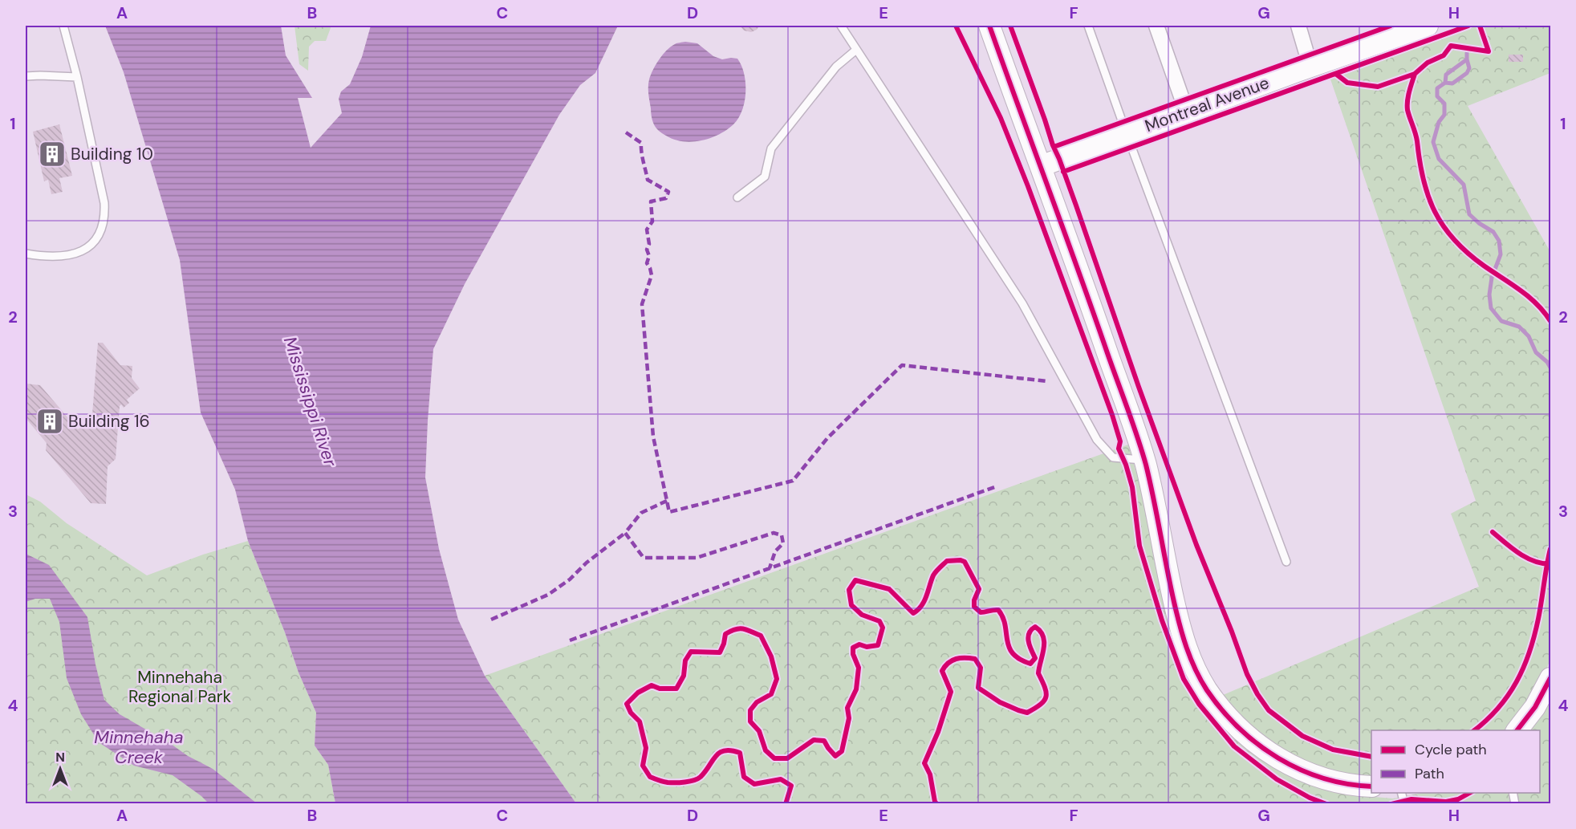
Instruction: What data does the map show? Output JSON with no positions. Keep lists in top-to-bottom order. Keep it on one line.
{"streets":{"street":["Montreal Avenue"]},"water":["Mississippi River","Minnehaha Creek"],"parks":["Minnehaha Regional Park"],"places":{"building":["Building 10","Building 16"]},"legend":["Cycle path","Path"],"north":"top","grid":{"columns":["A","B","C","D","E","F","G","H"],"rows":["1","2","3","4"]}}
